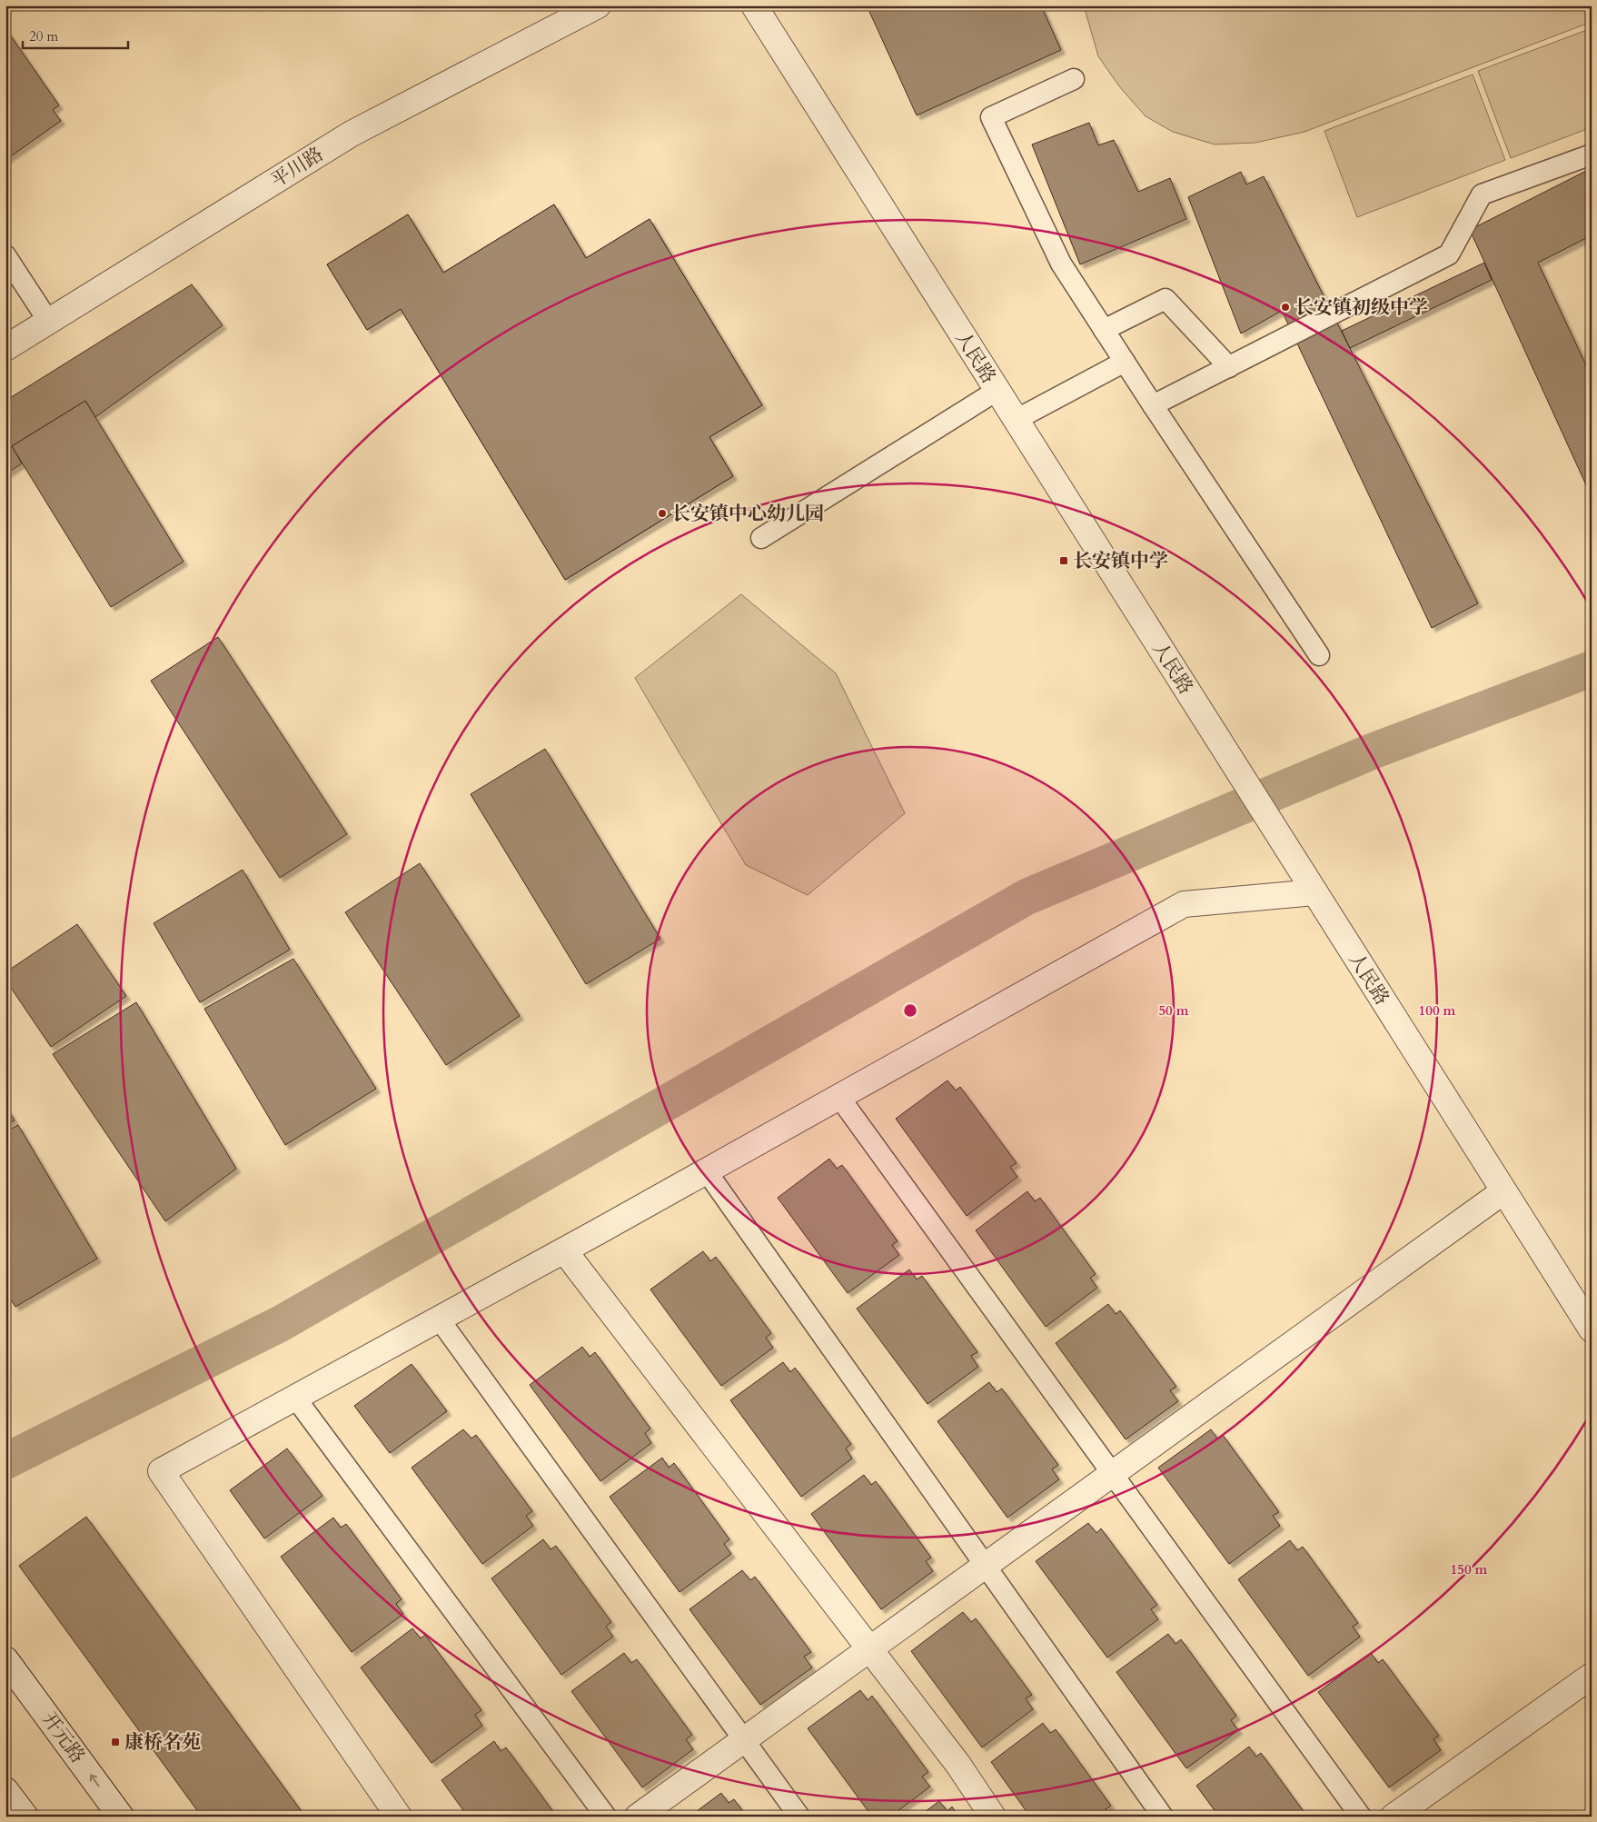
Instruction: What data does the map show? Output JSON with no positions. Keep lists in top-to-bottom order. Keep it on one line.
{"streets":{"street":["平川路","人民路","开元路"]},"one_way":["开元路"],"places":{"other":["长安镇初级中学","长安镇中心幼儿园"],"transit":["长安镇中学","康桥名苑"]},"scale_bar":"20 m","rings":["50 m","100 m","150 m"]}
